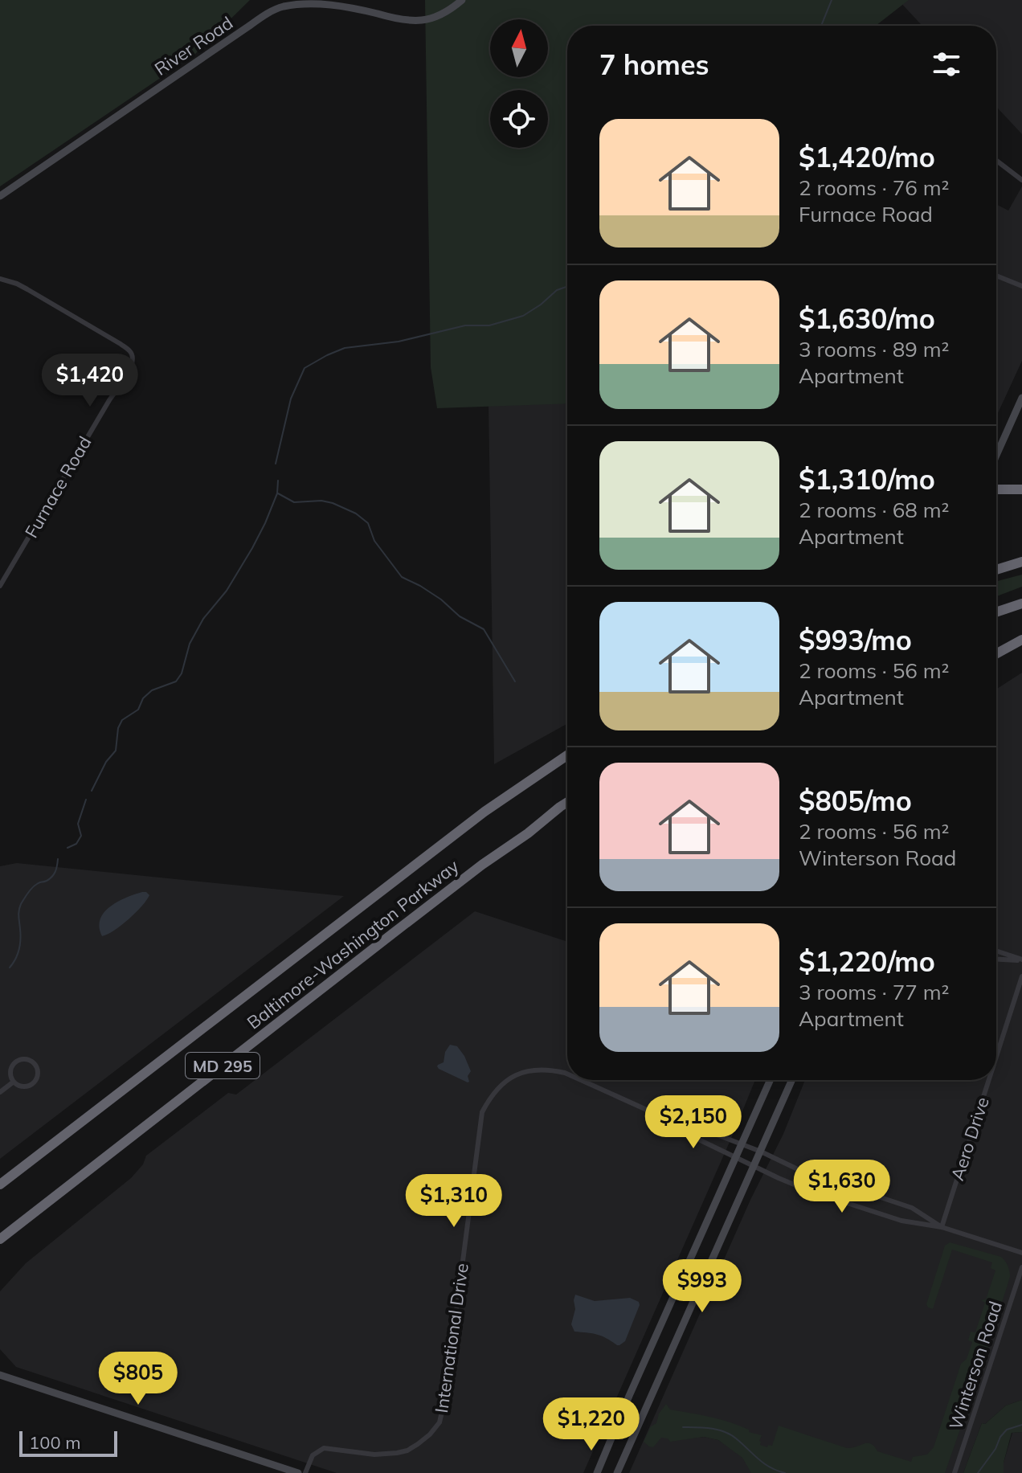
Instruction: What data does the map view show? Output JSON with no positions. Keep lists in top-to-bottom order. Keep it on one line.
{"streets":{"highway":["Baltimore-Washington Parkway","MD 295"],"main road":["River Road"],"street":["Furnace Road","Aero Drive","International Drive","Winterson Road"]},"crossings":[["Aero Drive","International Drive"]],"scale_bar":"100 m","north":"top","page":{"heading":"7 homes","list":[{"name":"$1,420/mo","note":"2 rooms · 76 m² · Furnace Road"},{"name":"$1,630/mo","note":"3 rooms · 89 m² · Apartment"},{"name":"$1,310/mo","note":"2 rooms · 68 m² · Apartment"},{"name":"$993/mo","note":"2 rooms · 56 m² · Apartment"},{"name":"$805/mo","note":"2 rooms · 56 m² · Winterson Road"},{"name":"$1,220/mo","note":"3 rooms · 77 m² · Apartment"}],"price":["$1,420","$2,150","$1,630","$1,310","$993","$805","$1,220"],"scale":"100 m"}}
